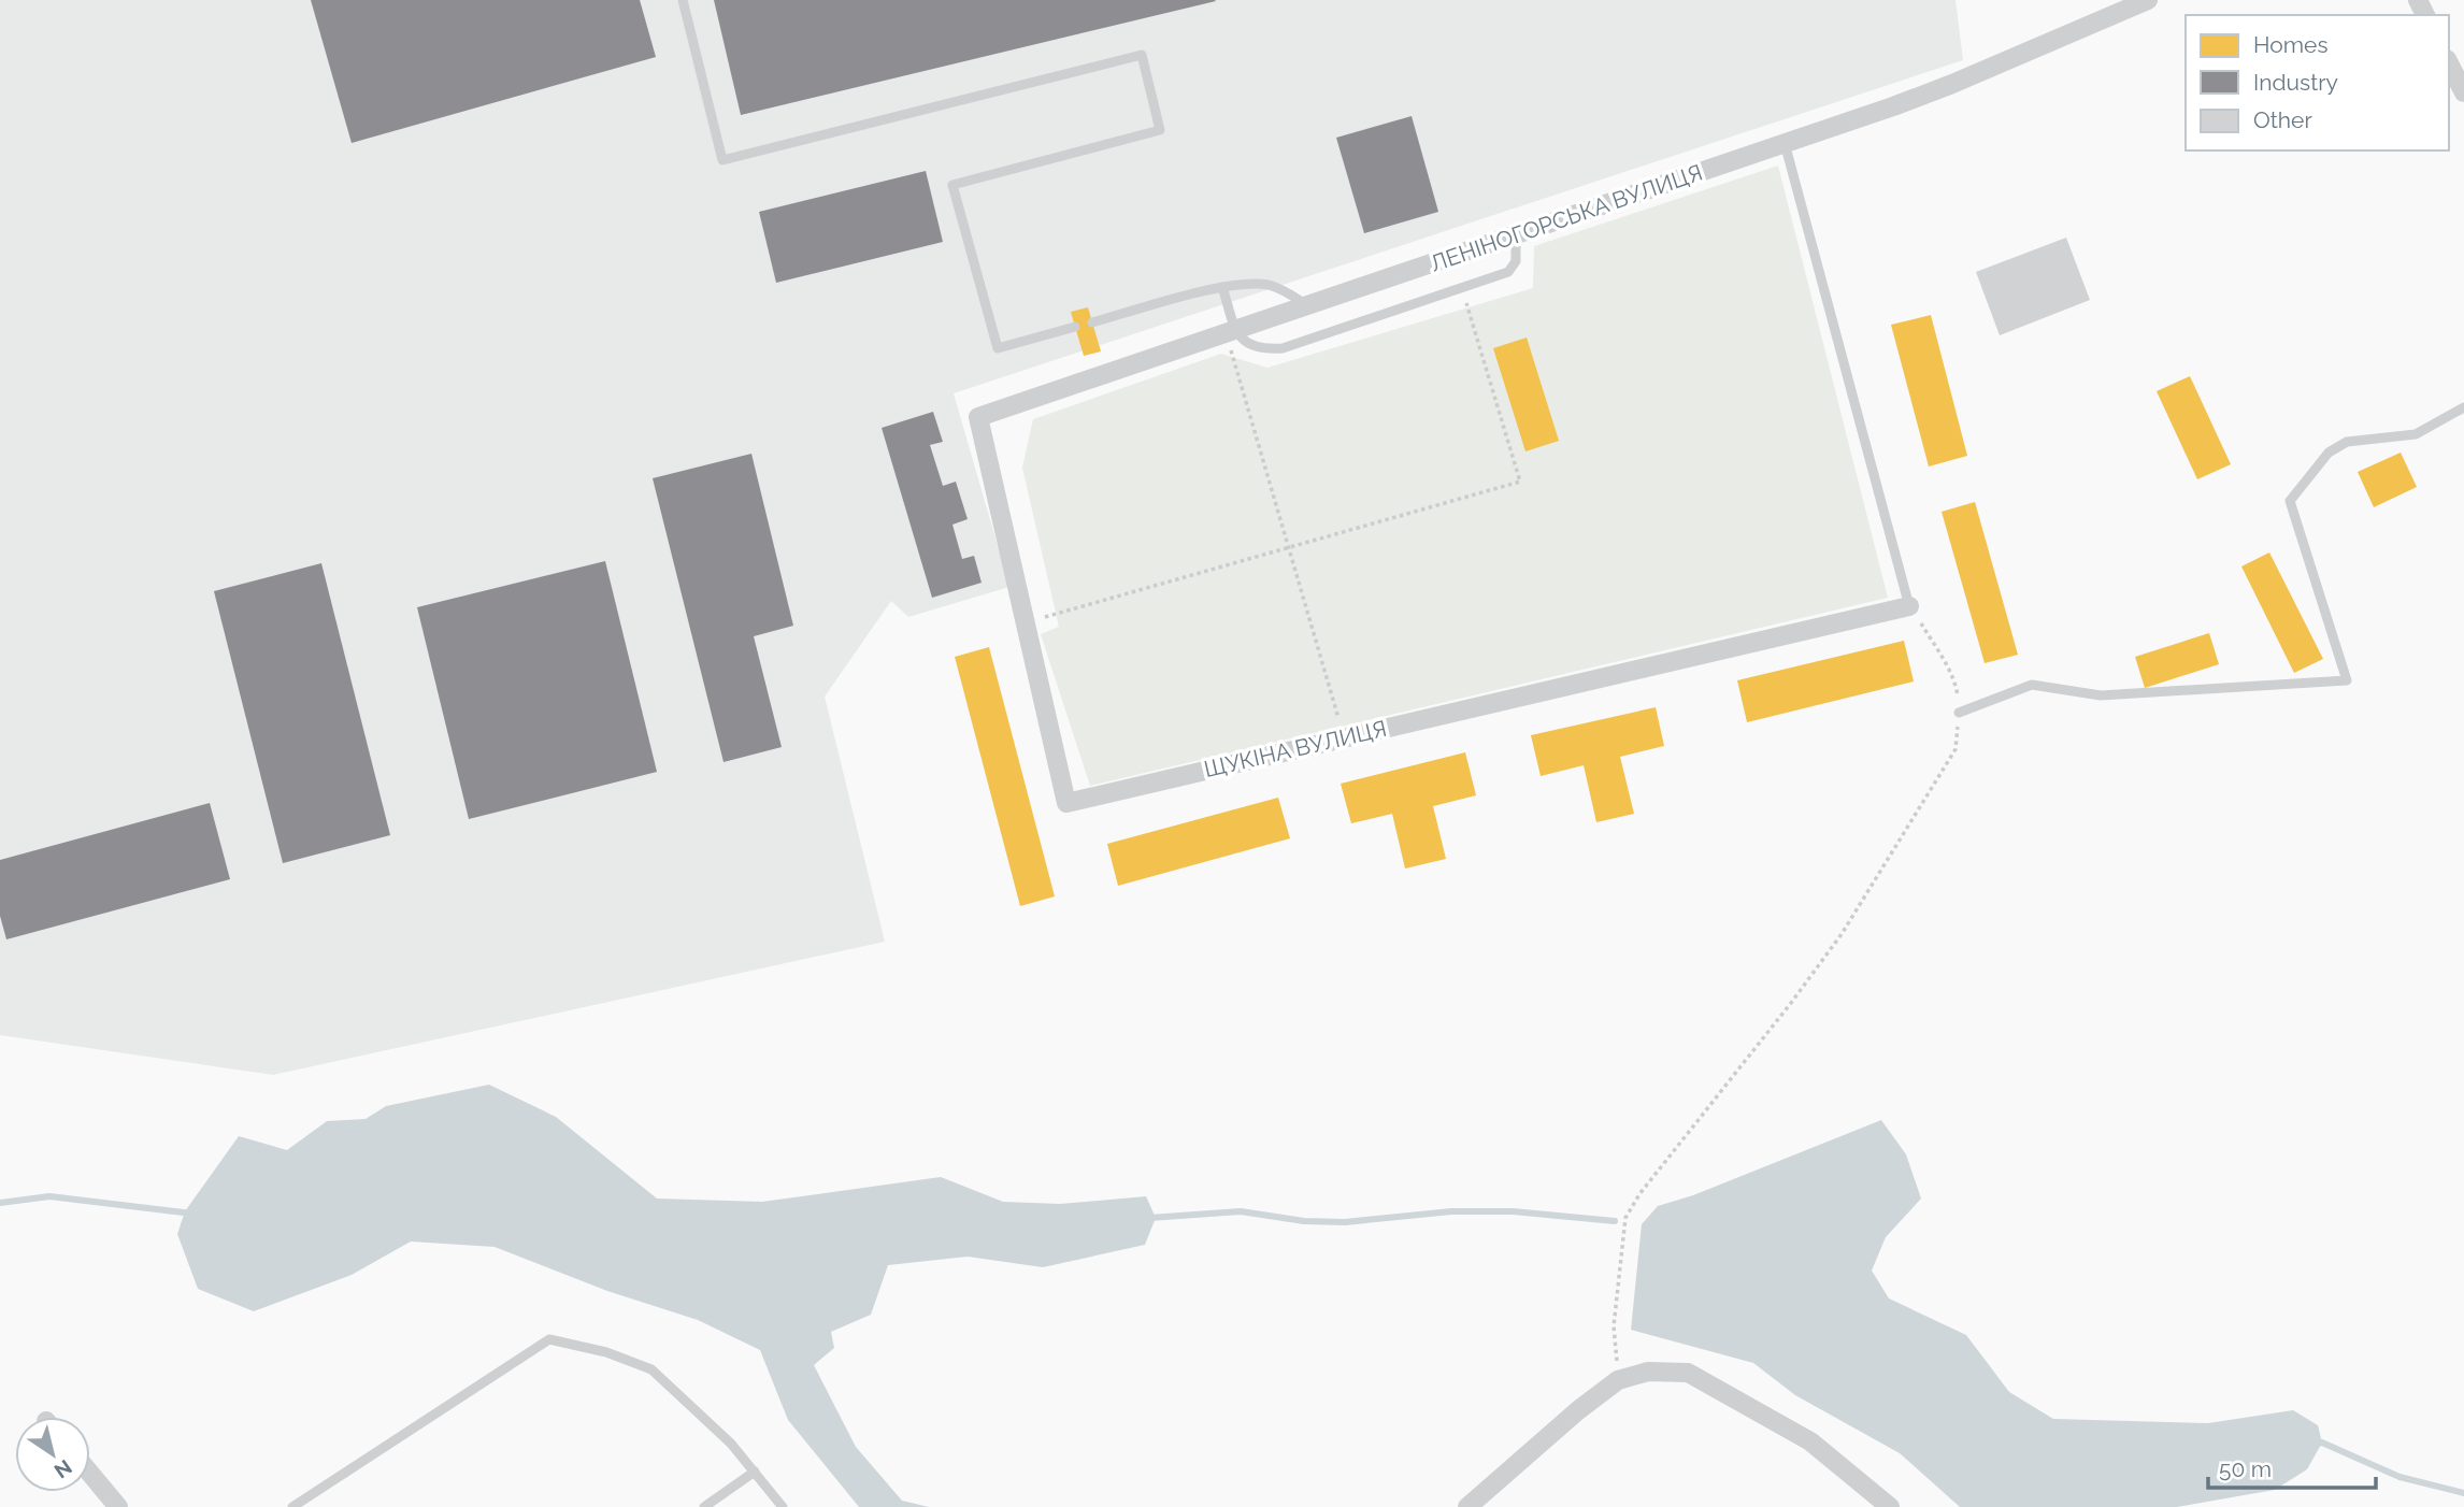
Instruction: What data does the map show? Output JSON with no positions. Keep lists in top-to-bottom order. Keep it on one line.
{"streets":{"street":["ЛЕНІНОГОРСЬКА ВУЛИЦЯ","ЩУКІНА ВУЛИЦЯ"]},"crossings":[["ЛЕНІНОГОРСЬКА ВУЛИЦЯ","ЩУКІНА ВУЛИЦЯ"]],"legend":["Homes","Industry","Other"],"scale_bar":"50 m","north":"bottom right"}
